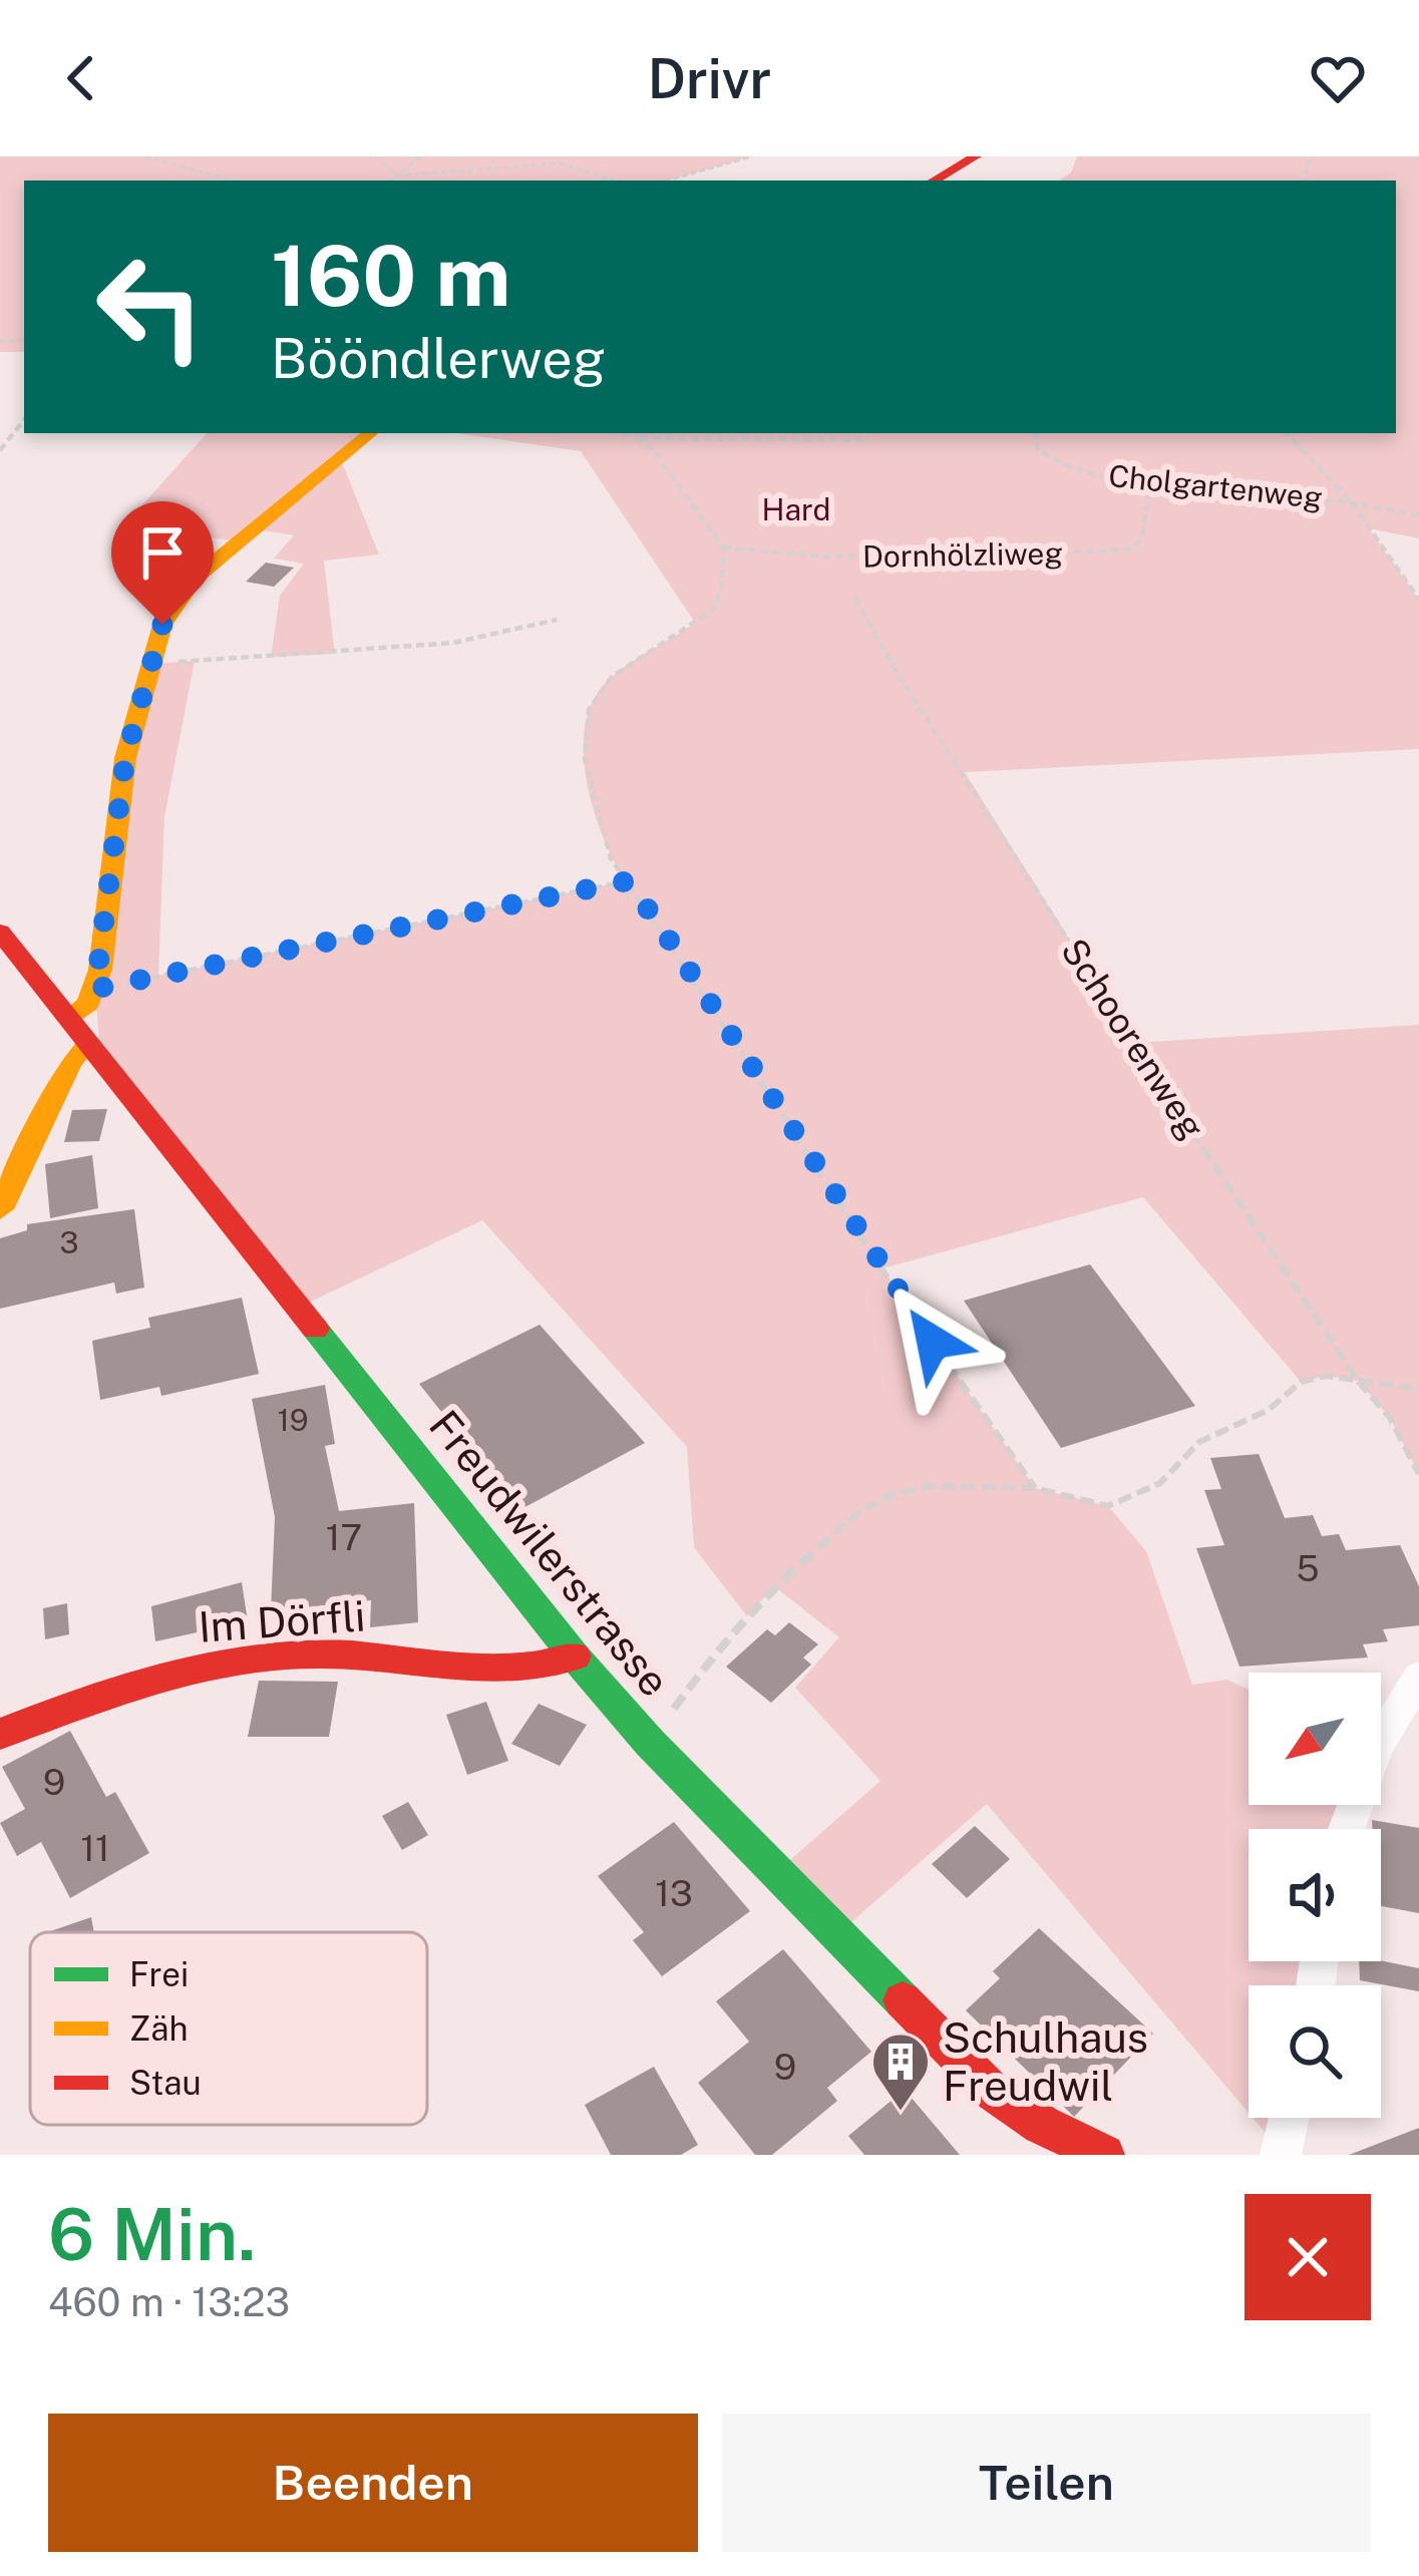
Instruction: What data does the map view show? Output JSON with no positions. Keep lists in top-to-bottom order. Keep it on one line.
{"streets":{"street":["Freudwilerstrasse","Im Dörfli"],"path":["Cholgartenweg","Dornhölzliweg","Schoorenweg"]},"crossings":[["Cholgartenweg","Dornhölzliweg"],["Freudwilerstrasse","Im Dörfli"]],"parks":["Hard"],"places":{"building":["Schulhaus Freudwil"]},"house_numbers":["3","19","17","5","9","11","13","9"],"legend":["Frei","Zäh","Stau"],"north":"bottom left","page":{"header":"Drivr","turn":["160 m","Bööndlerweg"],"heading":["6 Min.","460 m · 13:23"],"buttons":["Beenden","Teilen"]}}
